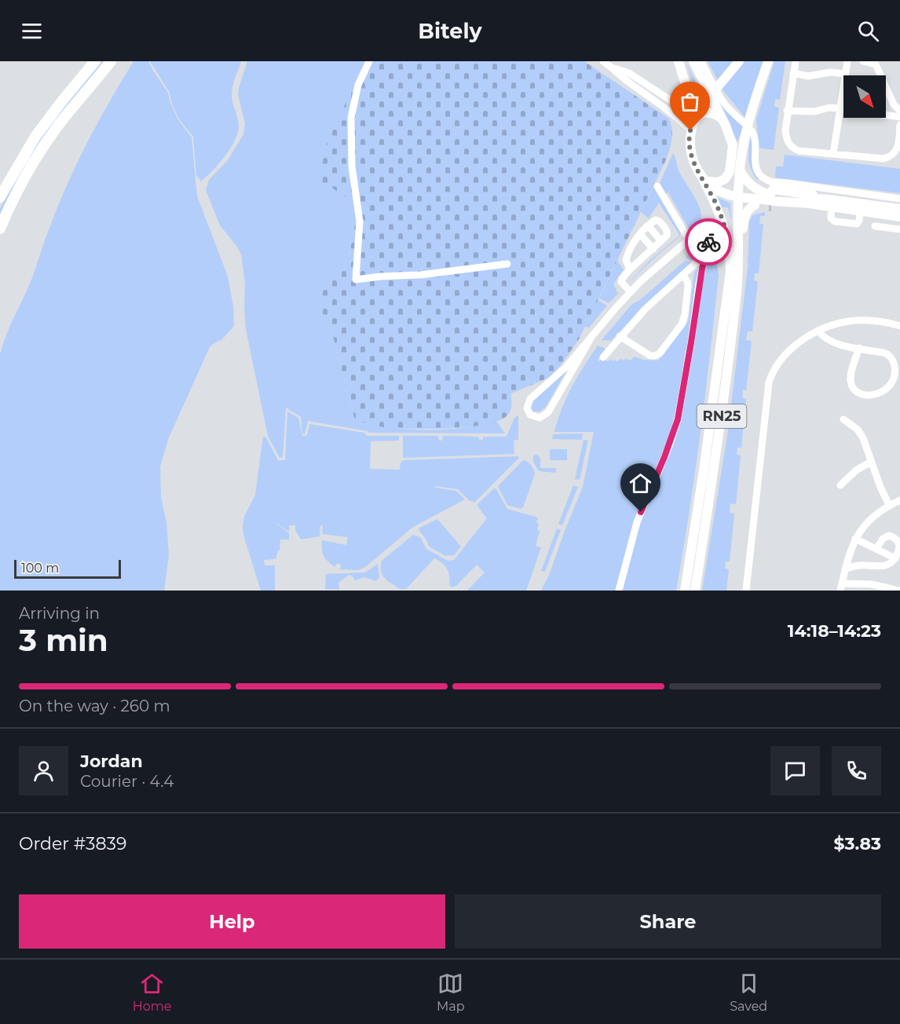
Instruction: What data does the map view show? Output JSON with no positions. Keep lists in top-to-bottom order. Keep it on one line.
{"streets":{"main road":["RN25"]},"scale_bar":"100 m","north":"bottom right","page":{"header":"Bitely","scale":"100 m","heading":["3 min","Arriving in","14:18–14:23"],"panel":["Jordan","Courier · 4.4","Order #3839","$3.83"],"bar":"On the way · 260 m","buttons":["Help","Share"],"tabs":["Home","Map","Saved"]}}
